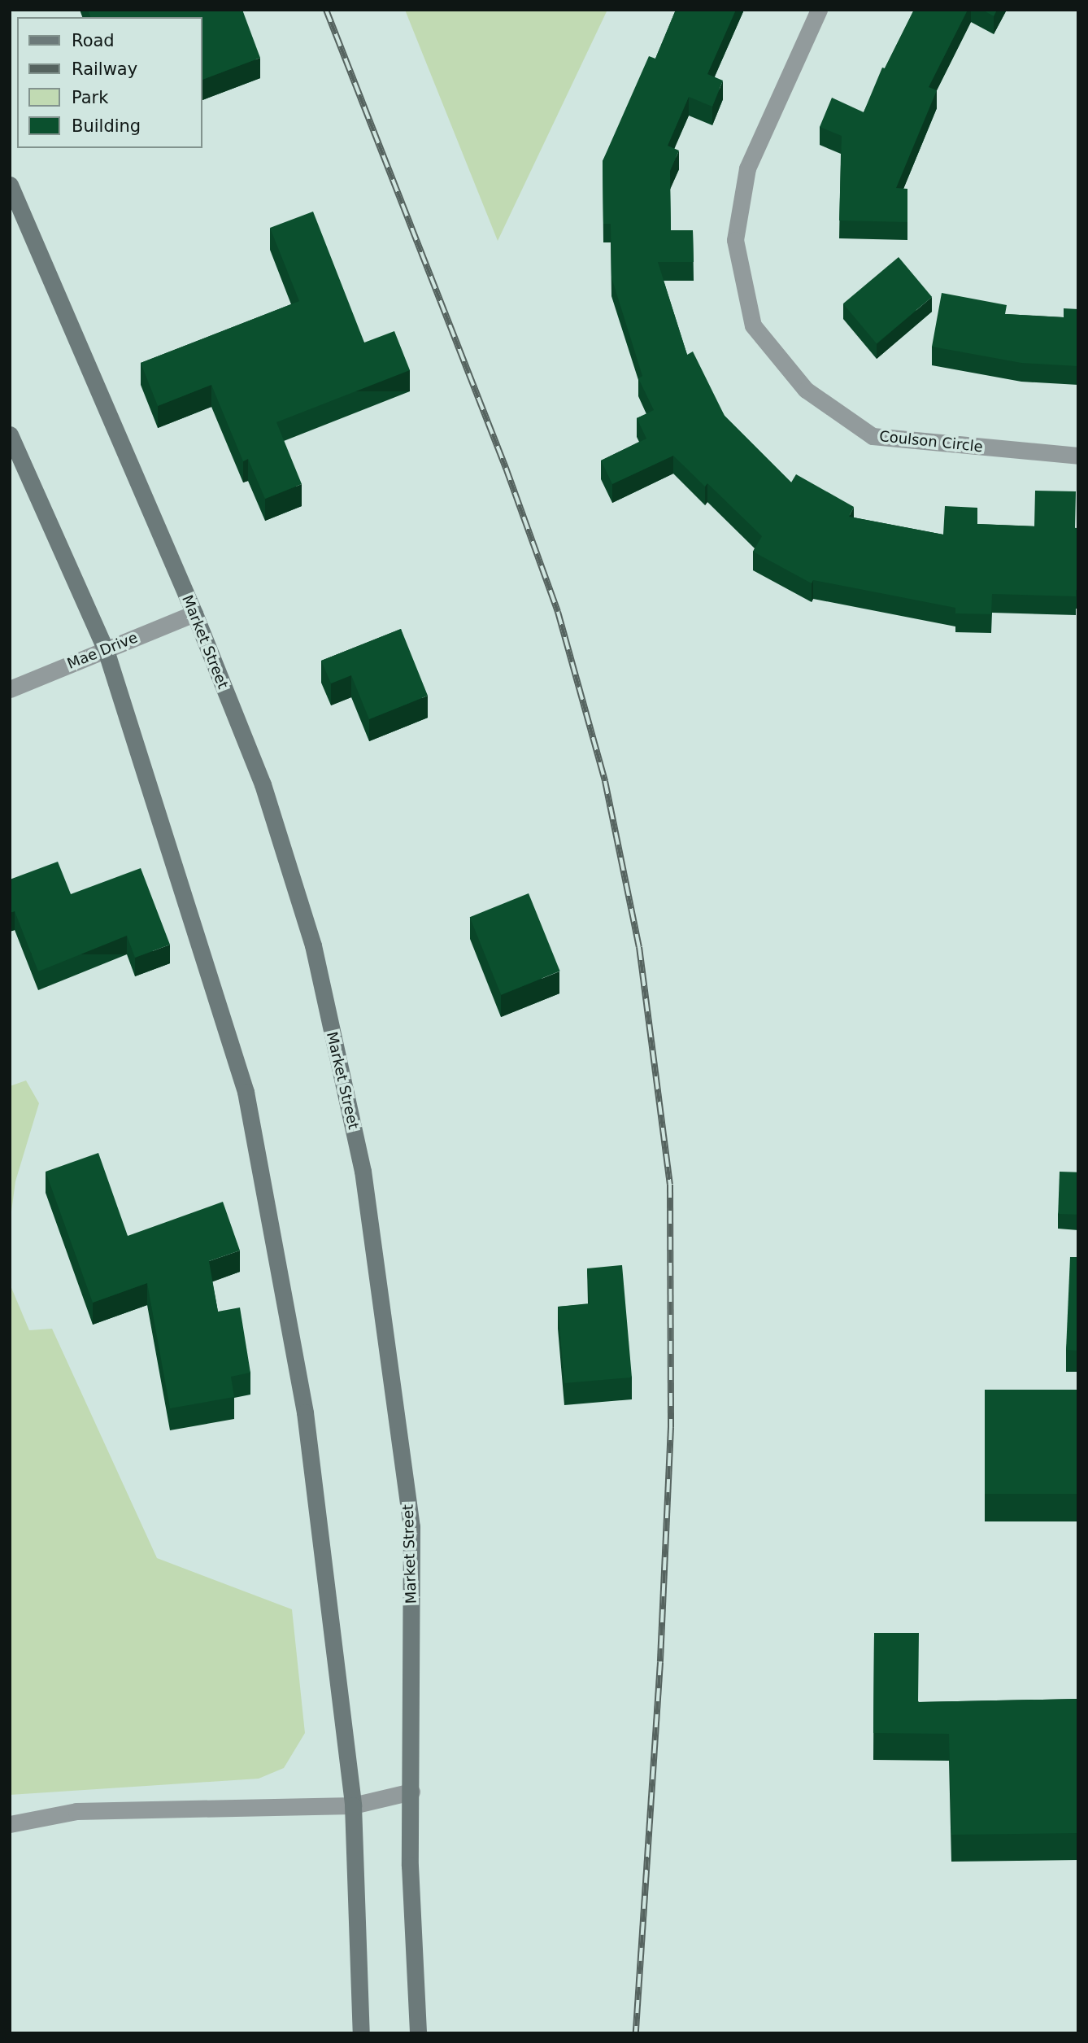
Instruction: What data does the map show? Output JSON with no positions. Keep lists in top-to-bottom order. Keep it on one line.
{"streets":{"main road":["Market Street"],"street":["Coulson Circle","Mae Drive"]},"crossings":[["Market Street","Mae Drive"]],"legend":["Road","Railway","Park","Building"]}
